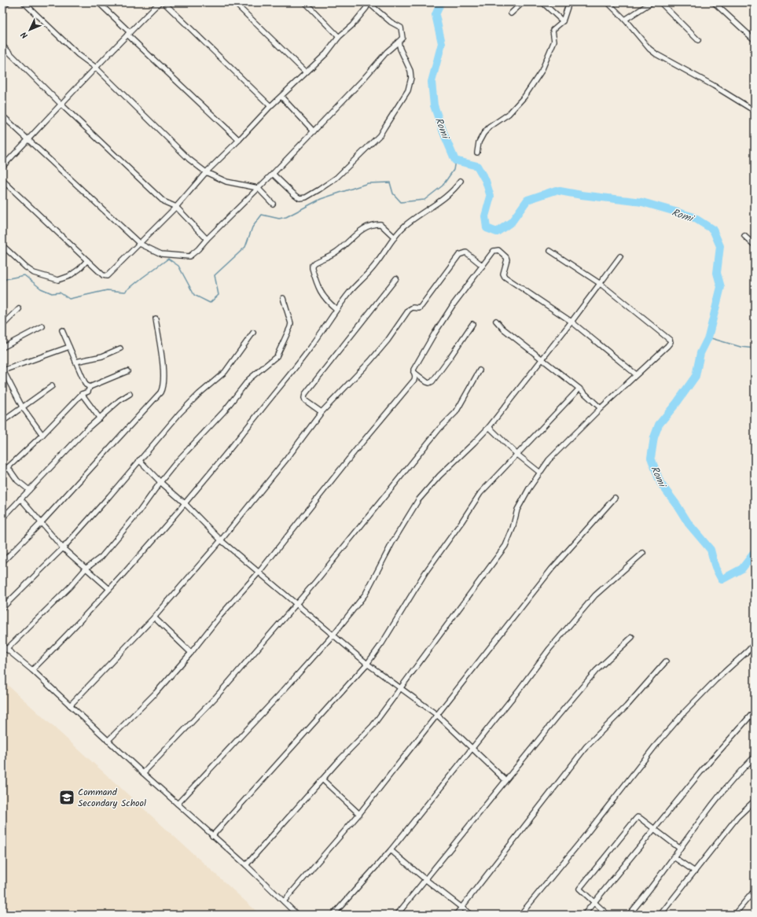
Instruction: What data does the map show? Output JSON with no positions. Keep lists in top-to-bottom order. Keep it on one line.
{"water":["Romi"],"places":{"school or university":["Command Secondary School"]},"north":"bottom left"}
